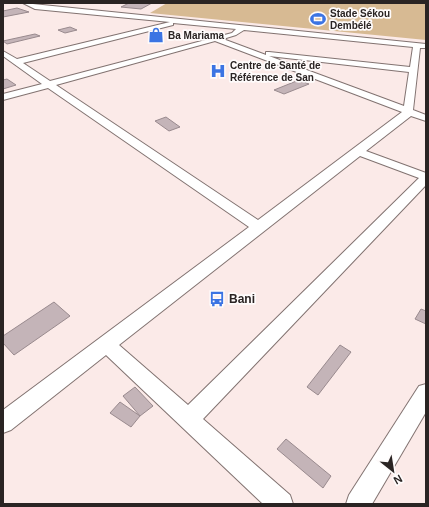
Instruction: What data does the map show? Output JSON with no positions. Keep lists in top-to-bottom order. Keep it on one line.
{"places":{"sports":["Stade Sékou Dembélé"],"shop":["Ba Mariama"],"hospital":["Centre de Santé de Référence de San"],"bus stop":["Bani"]},"north":"bottom right"}
